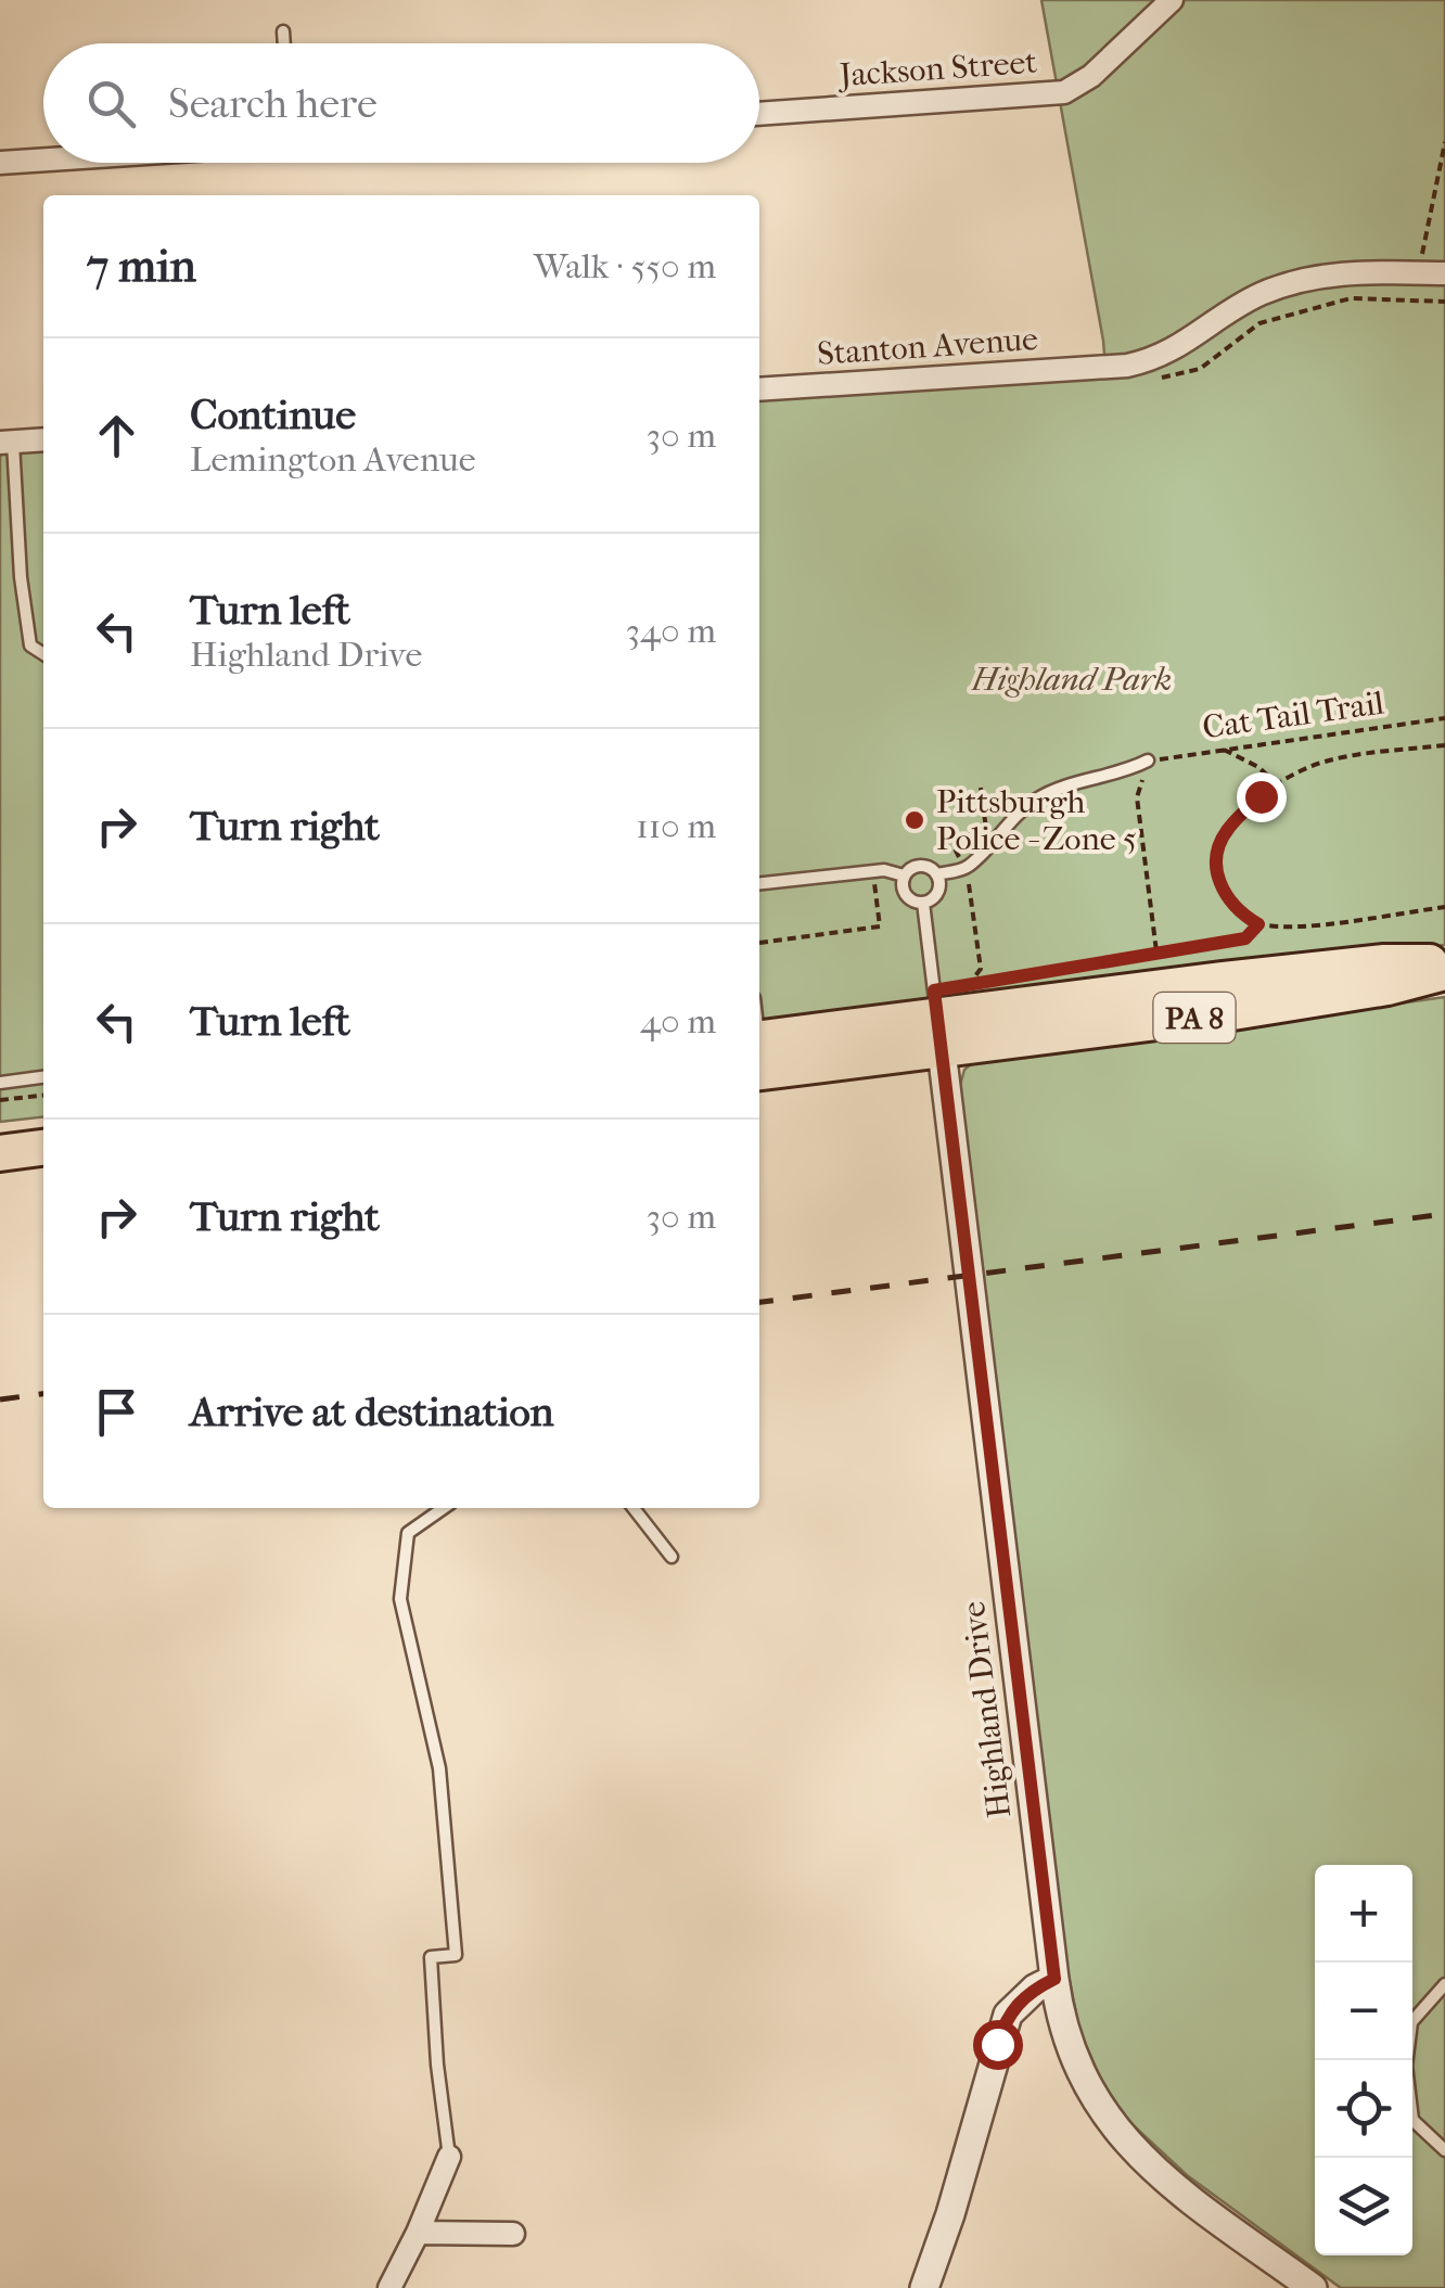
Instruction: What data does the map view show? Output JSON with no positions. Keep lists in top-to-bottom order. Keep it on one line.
{"streets":{"highway":["PA 8"],"street":["Jackson Street","Stanton Avenue","Highland Drive"],"path":["Cat Tail Trail"]},"crossings":[["PA 8","Highland Drive"]],"parks":["Highland Park"],"places":["Pittsburgh Police - Zone 5"],"page":{"search":"Search here","heading":["7 min","Walk · 550 m"],"list":[["Continue","Lemington Avenue","30 m"],["Turn left","Highland Drive","340 m"],["Turn right","110 m"],["Turn left","40 m"],["Turn right","30 m"],"Arrive at destination"],"map_buttons":["+","−"]}}
